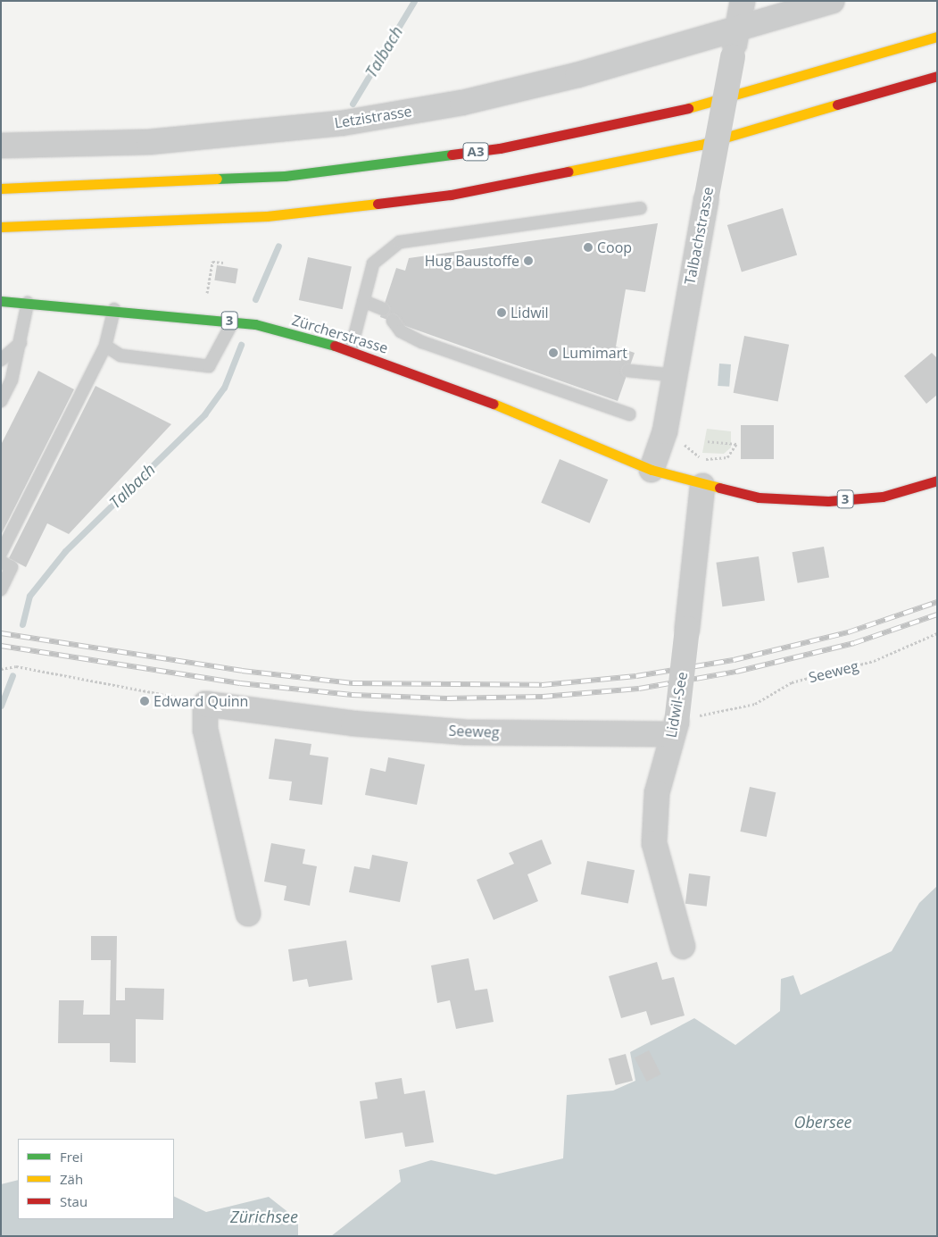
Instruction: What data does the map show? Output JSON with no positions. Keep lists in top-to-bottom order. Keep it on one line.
{"streets":{"main road":["A3","3","Zürcherstrasse"],"street":["Letzistrasse","Talbachstrasse","Seeweg","Lidwil-See"]},"crossings":[["Letzistrasse","Talbachstrasse"],["Talbachstrasse","3"],["Talbachstrasse","Zürcherstrasse"],["3","Zürcherstrasse"],["3","Lidwil-See"],["Seeweg","Lidwil-See"]],"water":["Talbach","Obersee","Zürichsee"],"places":["Coop","Hug Baustoffe","Lidwil","Lumimart","Edward Quinn"],"legend":["Frei","Zäh","Stau"]}
